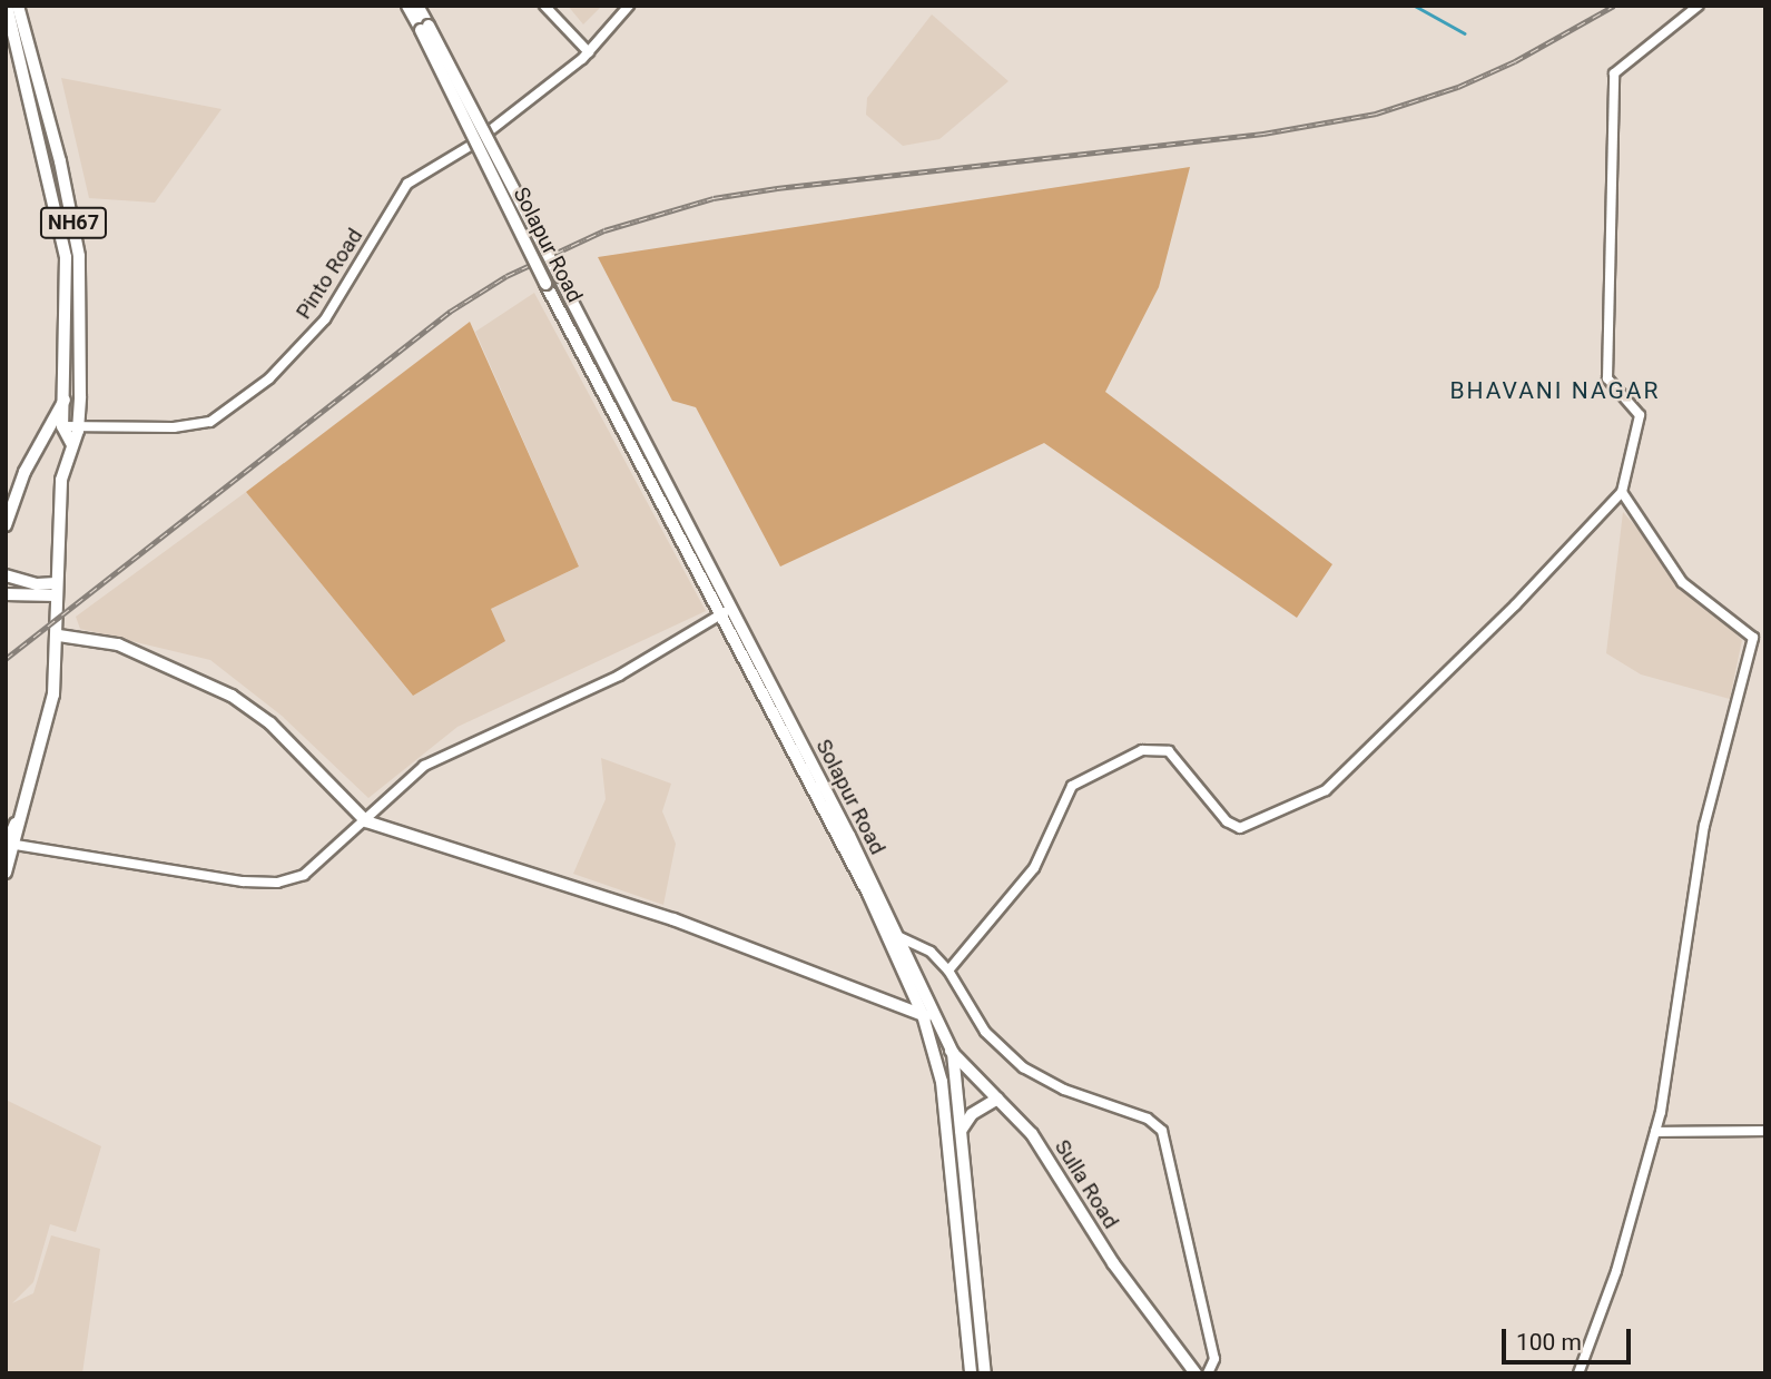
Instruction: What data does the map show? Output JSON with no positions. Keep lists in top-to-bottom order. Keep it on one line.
{"streets":{"highway":["NH67"],"main road":["Solapur Road","Sulla Road"],"street":["Pinto Road"]},"crossings":[["NH67","Pinto Road"],["Solapur Road","Sulla Road"]],"districts":["BHAVANI NAGAR"],"scale_bar":"100 m"}
